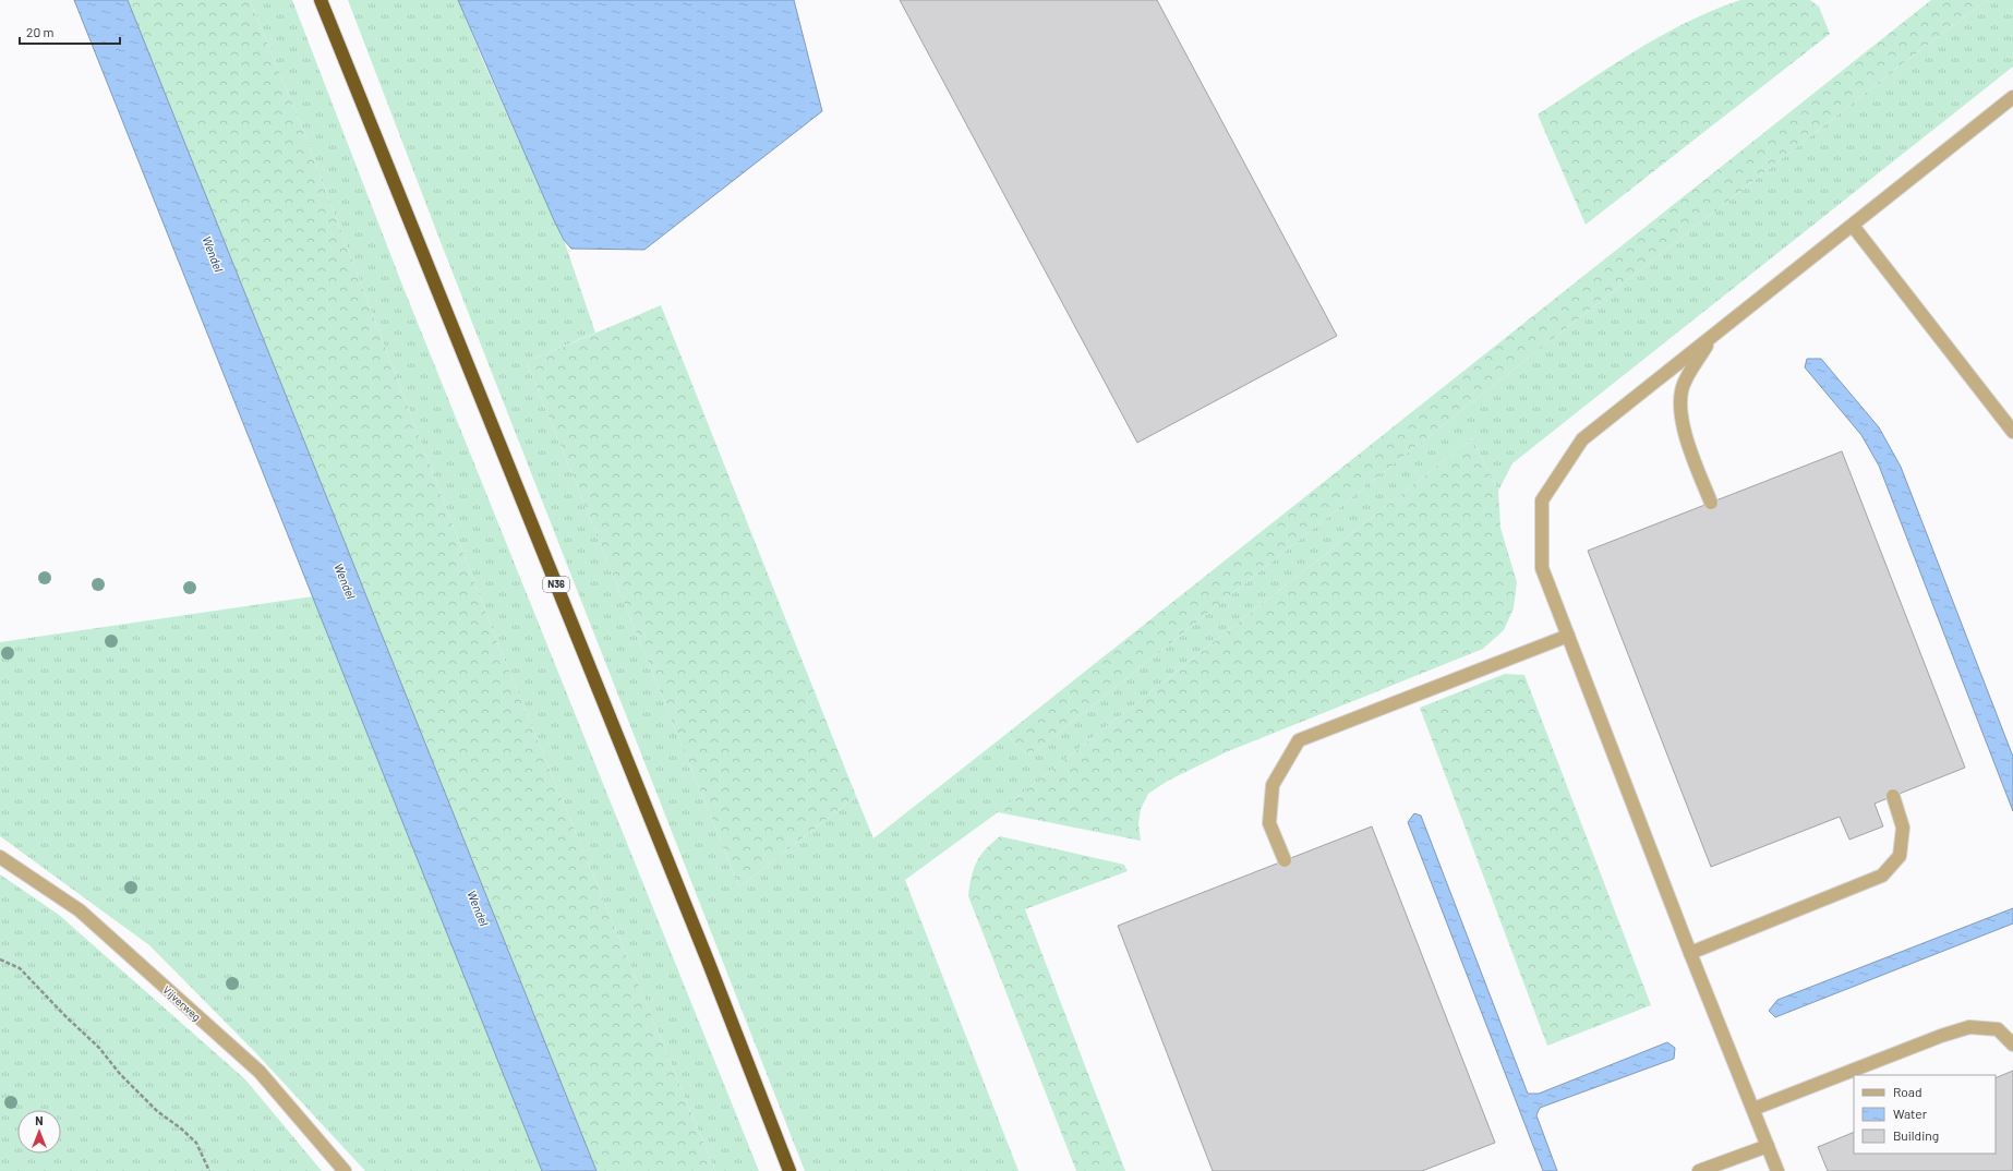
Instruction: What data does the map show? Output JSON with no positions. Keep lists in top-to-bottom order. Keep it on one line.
{"streets":{"highway":["N36"],"street":["Vijverweg"]},"water":["Wendel"],"legend":["Road","Water","Building"],"scale_bar":"20 m","north":"top"}
